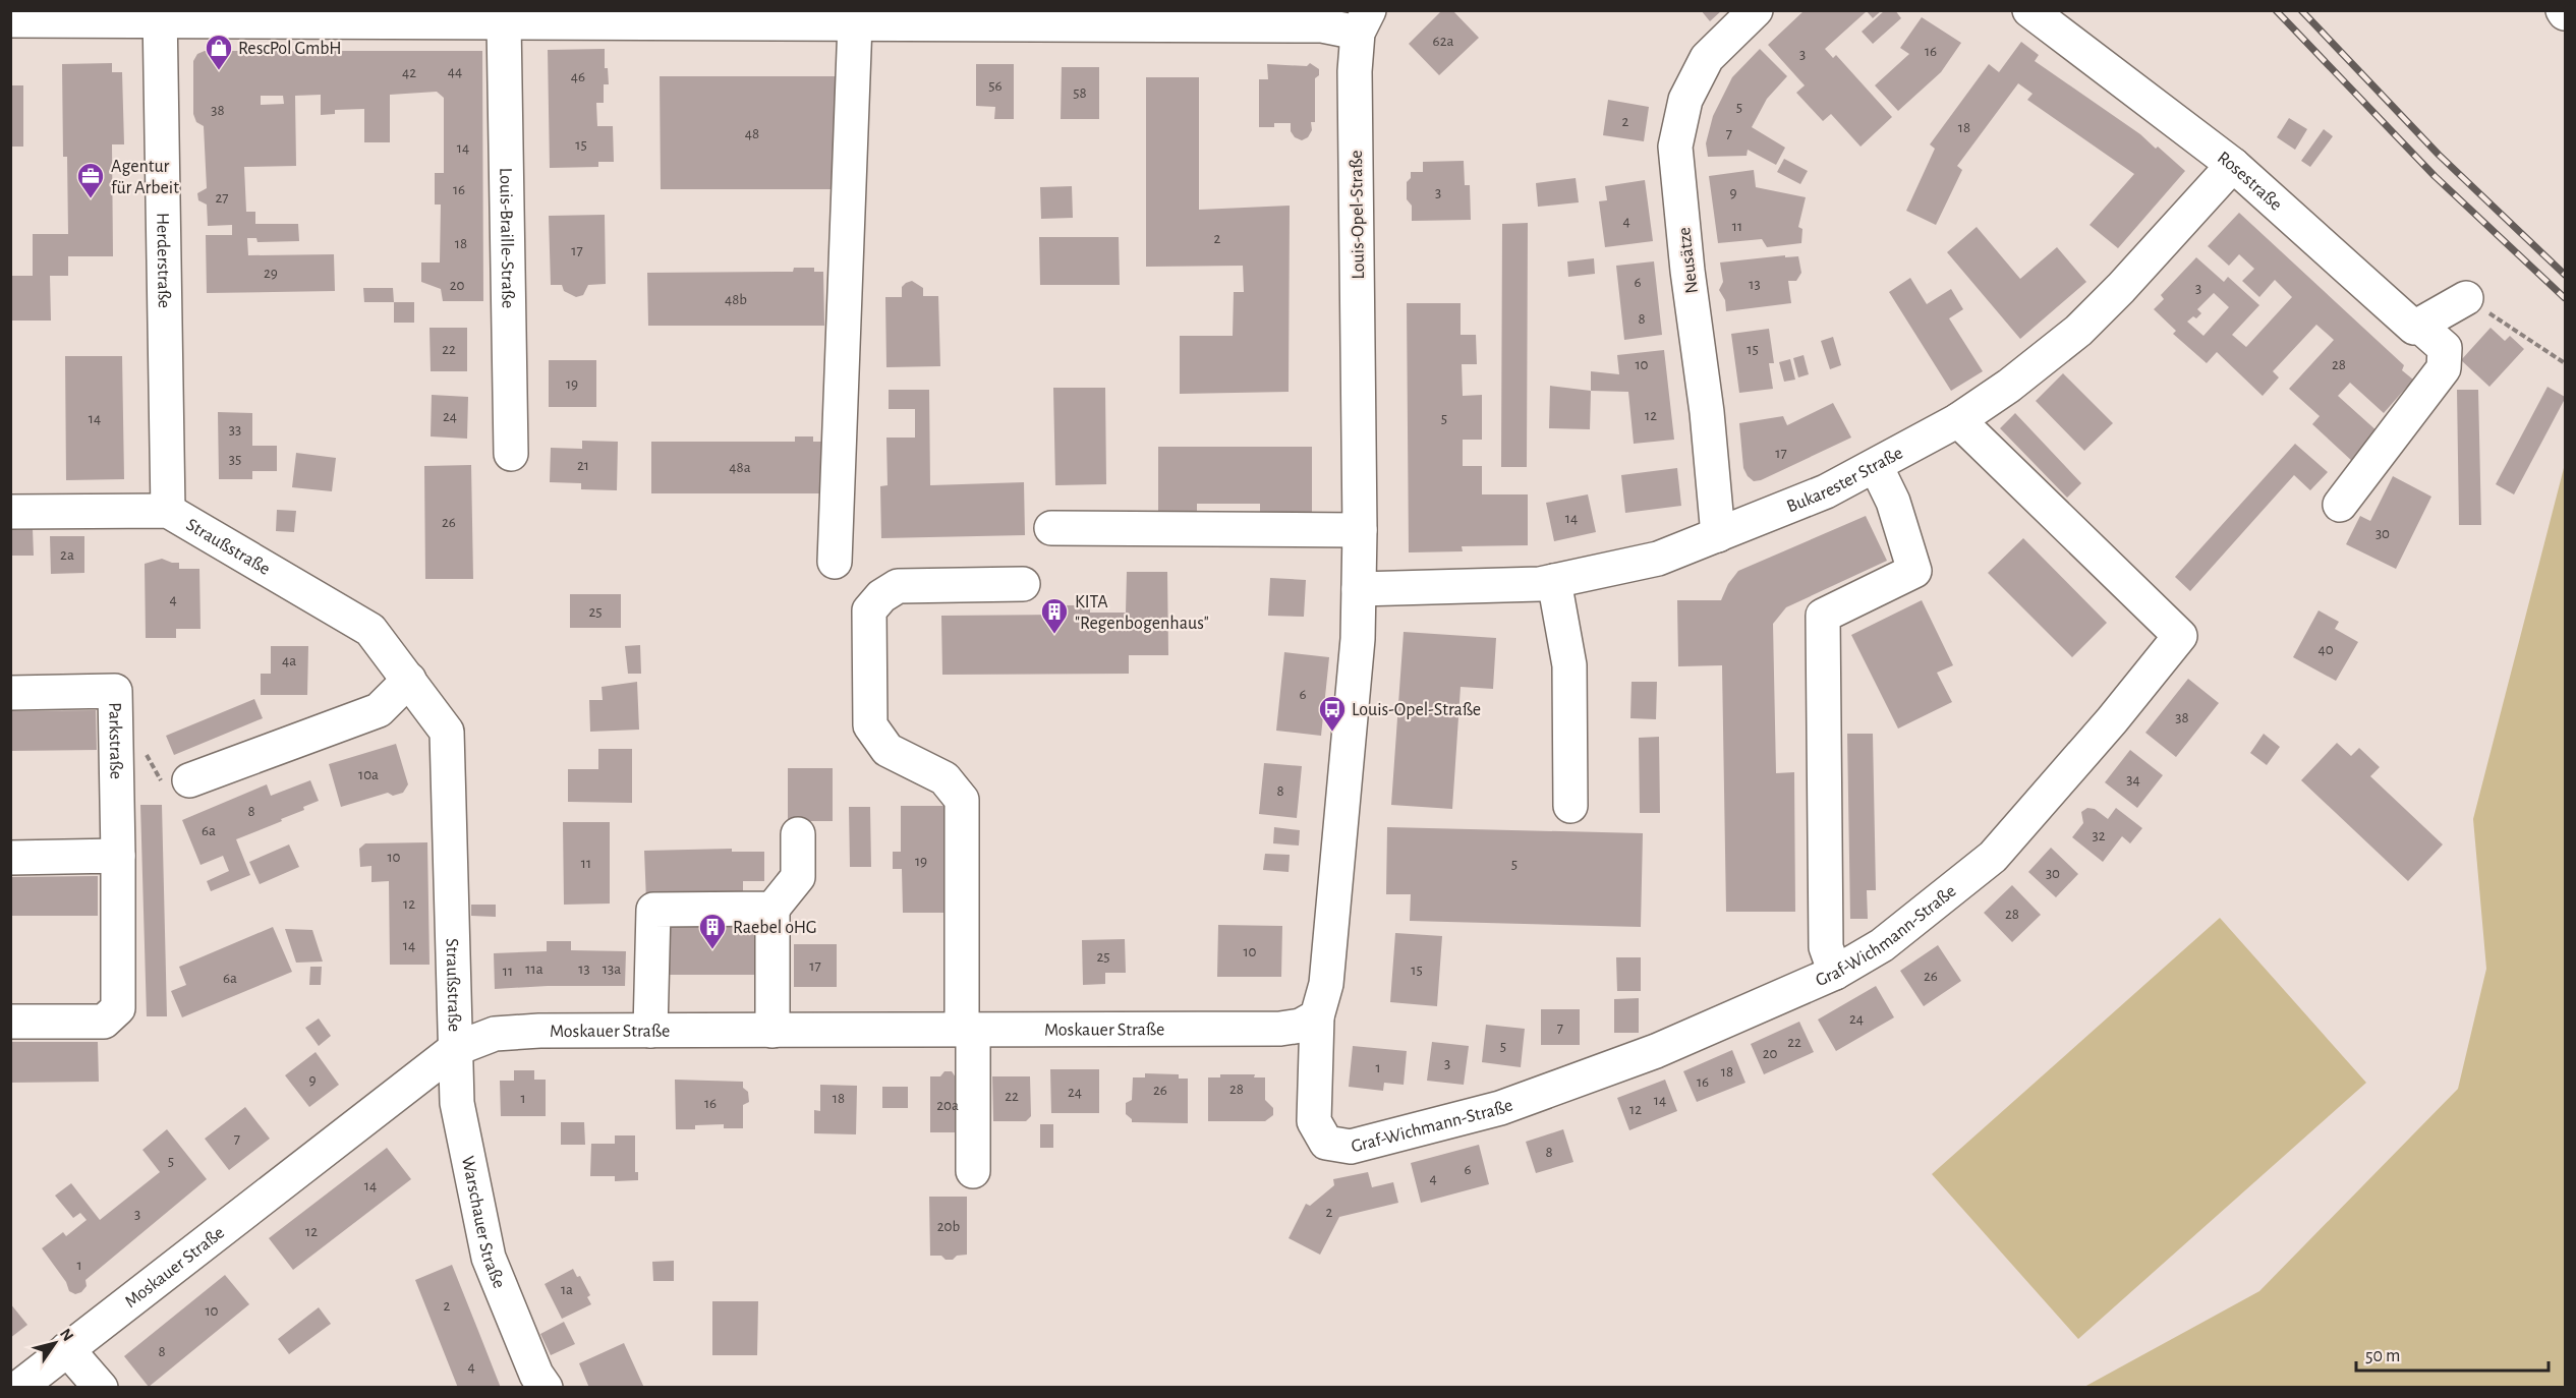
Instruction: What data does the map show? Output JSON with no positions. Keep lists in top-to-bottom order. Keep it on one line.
{"streets":{"street":["Rosestraße","Louis-Opel-Straße","Louis-Braille-Straße","Herderstraße","Neusätze","Bukarester Straße","Straußstraße","Parkstraße","Graf-Wichmann-Straße","Moskauer Straße","Warschauer Straße"]},"crossings":[["Rosestraße","Bukarester Straße"],["Louis-Opel-Straße","Bukarester Straße"],["Louis-Opel-Straße","Graf-Wichmann-Straße"],["Louis-Opel-Straße","Moskauer Straße"],["Herderstraße","Straußstraße"],["Neusätze","Bukarester Straße"],["Bukarester Straße","Graf-Wichmann-Straße"],["Straußstraße","Moskauer Straße"],["Straußstraße","Warschauer Straße"],["Graf-Wichmann-Straße","Moskauer Straße"],["Moskauer Straße","Warschauer Straße"]],"places":{"shop":["RescPol GmbH"],"office":["Agentur für Arbeit"],"building":["KITA \"Regenbogenhaus\"","Raebel oHG"],"bus stop":["Louis-Opel-Straße"]},"house_numbers":["62a","16","3","44","42","46","56","58","5","38","2","18","48","7","15","14","16","3","9","27","4","11","2","18","17","29","6","13","20","3","48b","8","22","15","10","28","19","12","24","14","5","33","17","35","21","48a","14","26","30","2a","4","25","40","4a","6","38","10a","34","8","8","6a","32","10","19","11","5","30","12","28","14","10","25","17","11a","13","13a","15","11","26","6a","24","7","22","5","20","3","1","18","9","16","28","26","24","22","1","18","14","16","20a","12","7","8","5","6","4","14","2","3","20b","12","1","1a","2","10","8","4"],"scale_bar":"50 m","north":"top right"}
